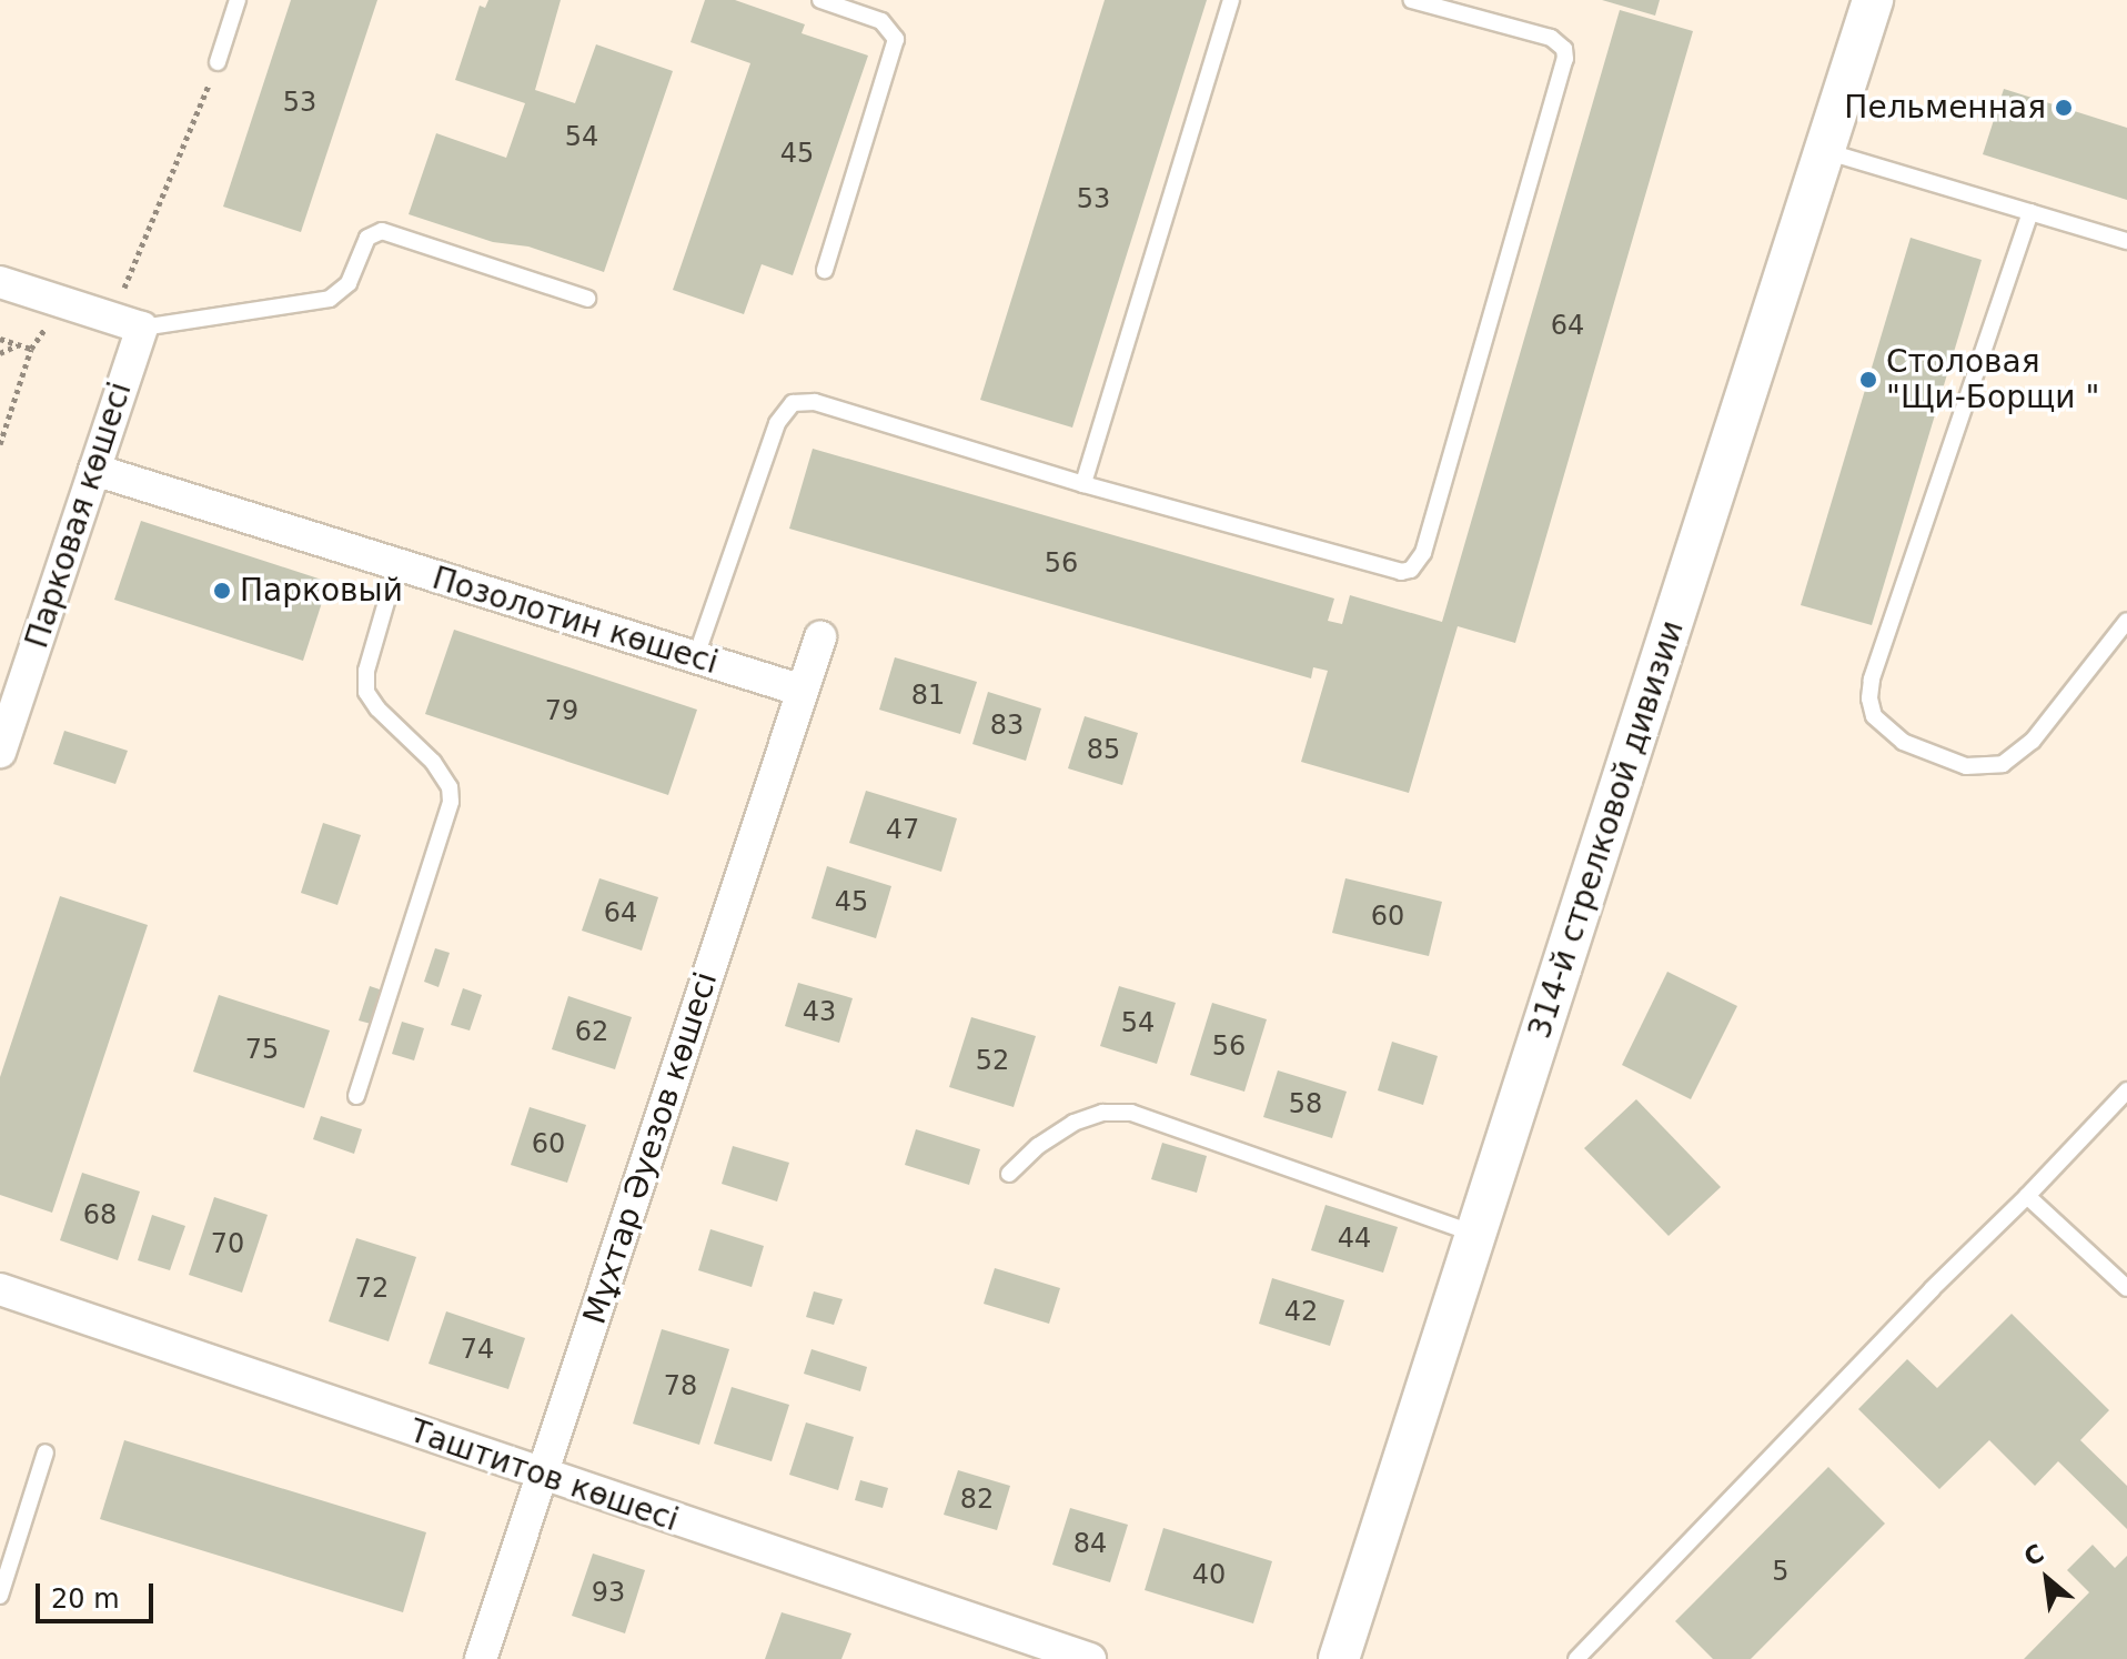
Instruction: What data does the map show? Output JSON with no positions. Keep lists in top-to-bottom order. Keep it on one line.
{"streets":{"street":["Парковая көшесі","Позолотин көшесі","314-й стрелковой дивизии","Мұхтар Әуезов көшесі","Таштитов көшесі"]},"crossings":[["Парковая көшесі","Позолотин көшесі"],["Позолотин көшесі","Мұхтар Әуезов көшесі"],["Мұхтар Әуезов көшесі","Таштитов көшесі"]],"places":["Пельменная","Столовая \"Щи-Борщи \"","Парковый"],"house_numbers":["53","54","45","53","64","56","81","79","83","85","47","45","64","60","43","54","62","56","75","52","58","60","68","44","70","72","42","74","78","82","84","5","40","93"],"scale_bar":"20 m","north":"top left"}
